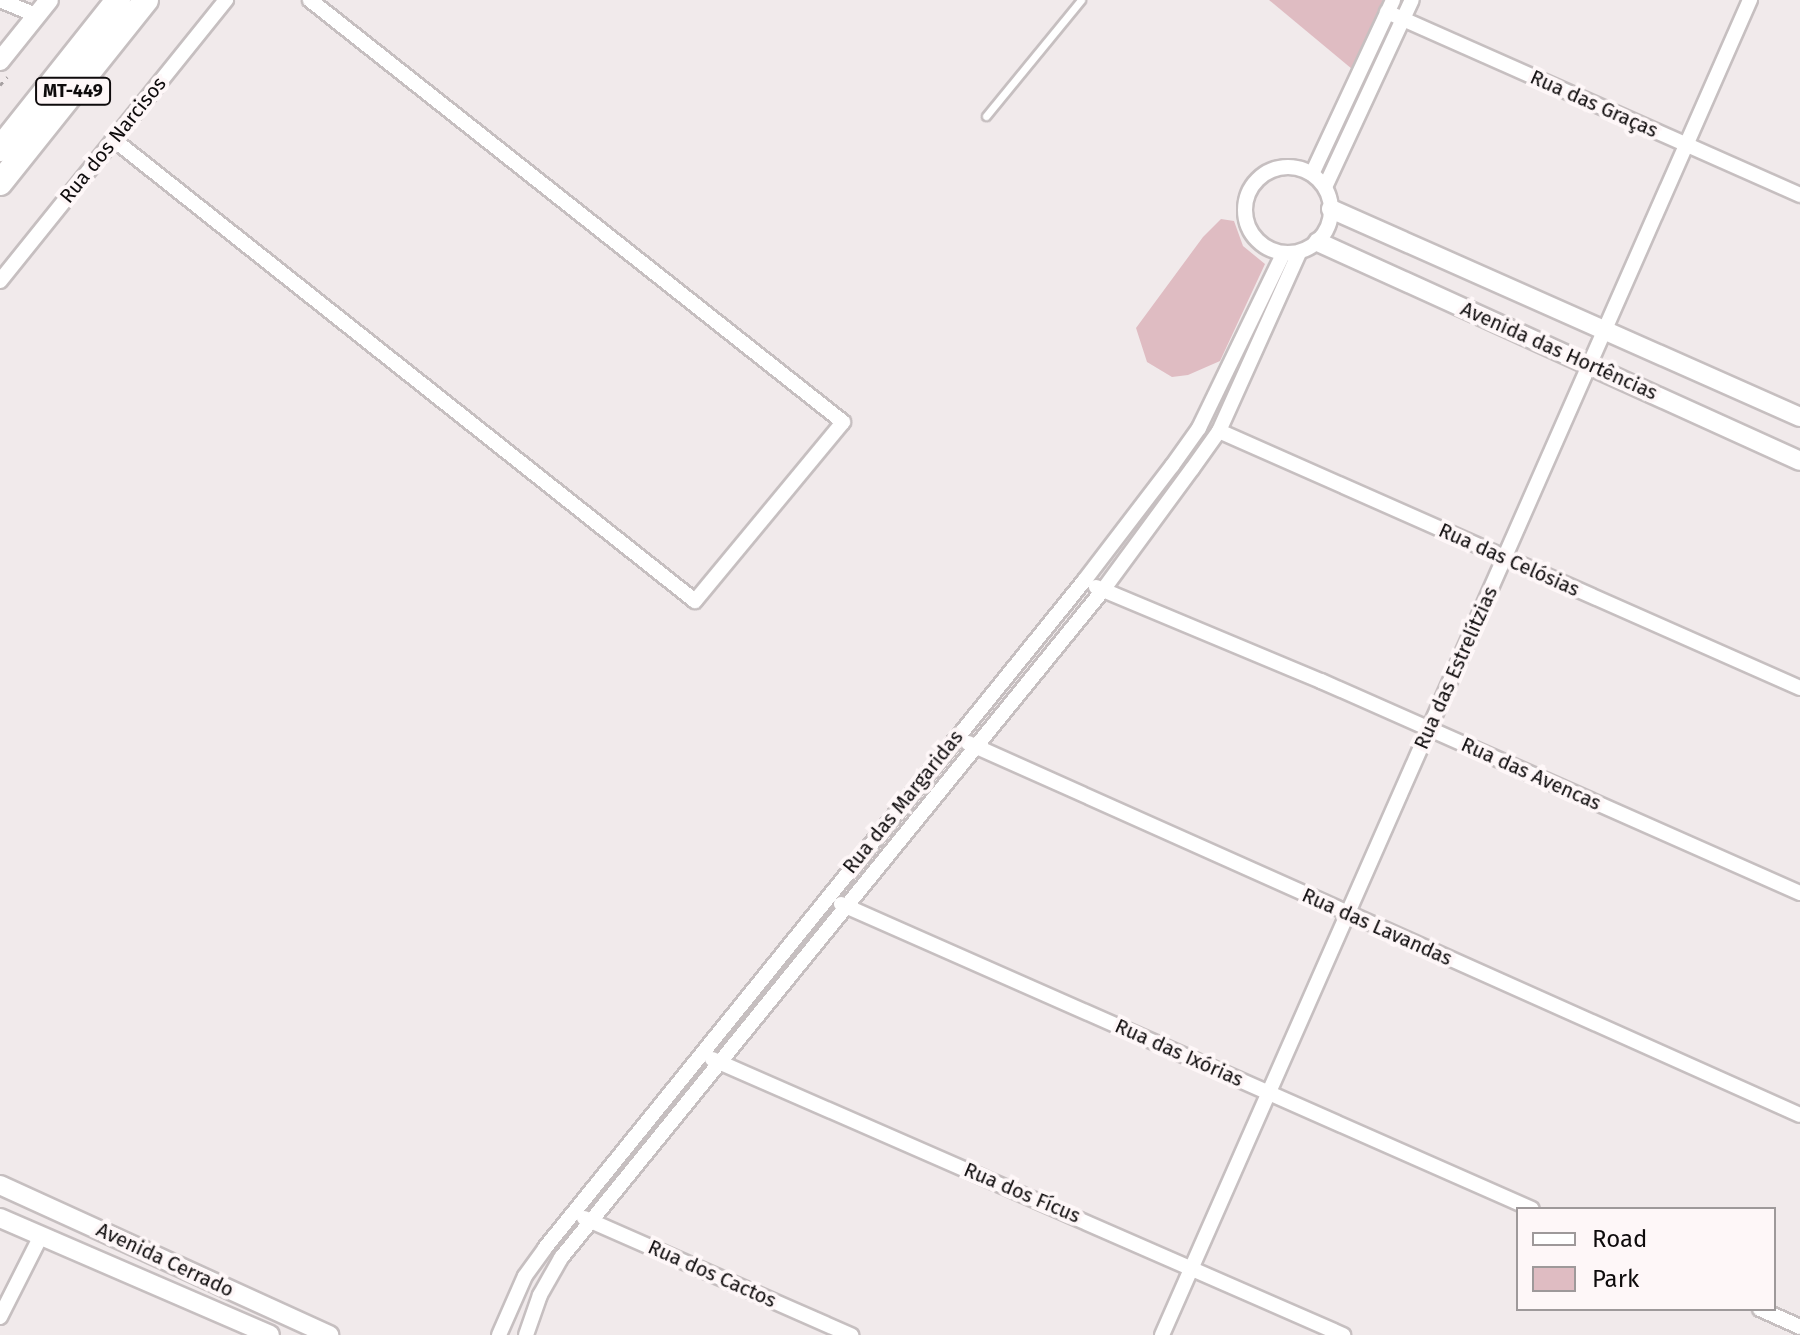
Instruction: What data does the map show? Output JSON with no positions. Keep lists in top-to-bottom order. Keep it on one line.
{"streets":{"main road":["MT-449"],"street":["Rua das Graças","Rua dos Narcisos","Avenida das Hortências","Rua das Celósias","Rua das Estrelítzias","Rua das Avencas","Rua das Margaridas","Rua das Lavandas","Rua das Ixórias","Rua dos Fícus","Avenida Cerrado","Rua dos Cactos"]},"crossings":[["Rua das Graças","Rua das Estrelítzias"],["Avenida das Hortências","Rua das Estrelítzias"],["Avenida das Hortências","Rua das Margaridas"],["Rua das Celósias","Rua das Estrelítzias"],["Rua das Celósias","Rua das Margaridas"],["Rua das Estrelítzias","Rua das Avencas"],["Rua das Estrelítzias","Rua das Lavandas"],["Rua das Estrelítzias","Rua das Ixórias"],["Rua das Estrelítzias","Rua dos Fícus"],["Rua das Avencas","Rua das Margaridas"],["Rua das Margaridas","Rua das Lavandas"],["Rua das Margaridas","Rua das Ixórias"],["Rua das Margaridas","Rua dos Fícus"],["Rua das Margaridas","Rua dos Cactos"]],"legend":["Road","Park"]}
